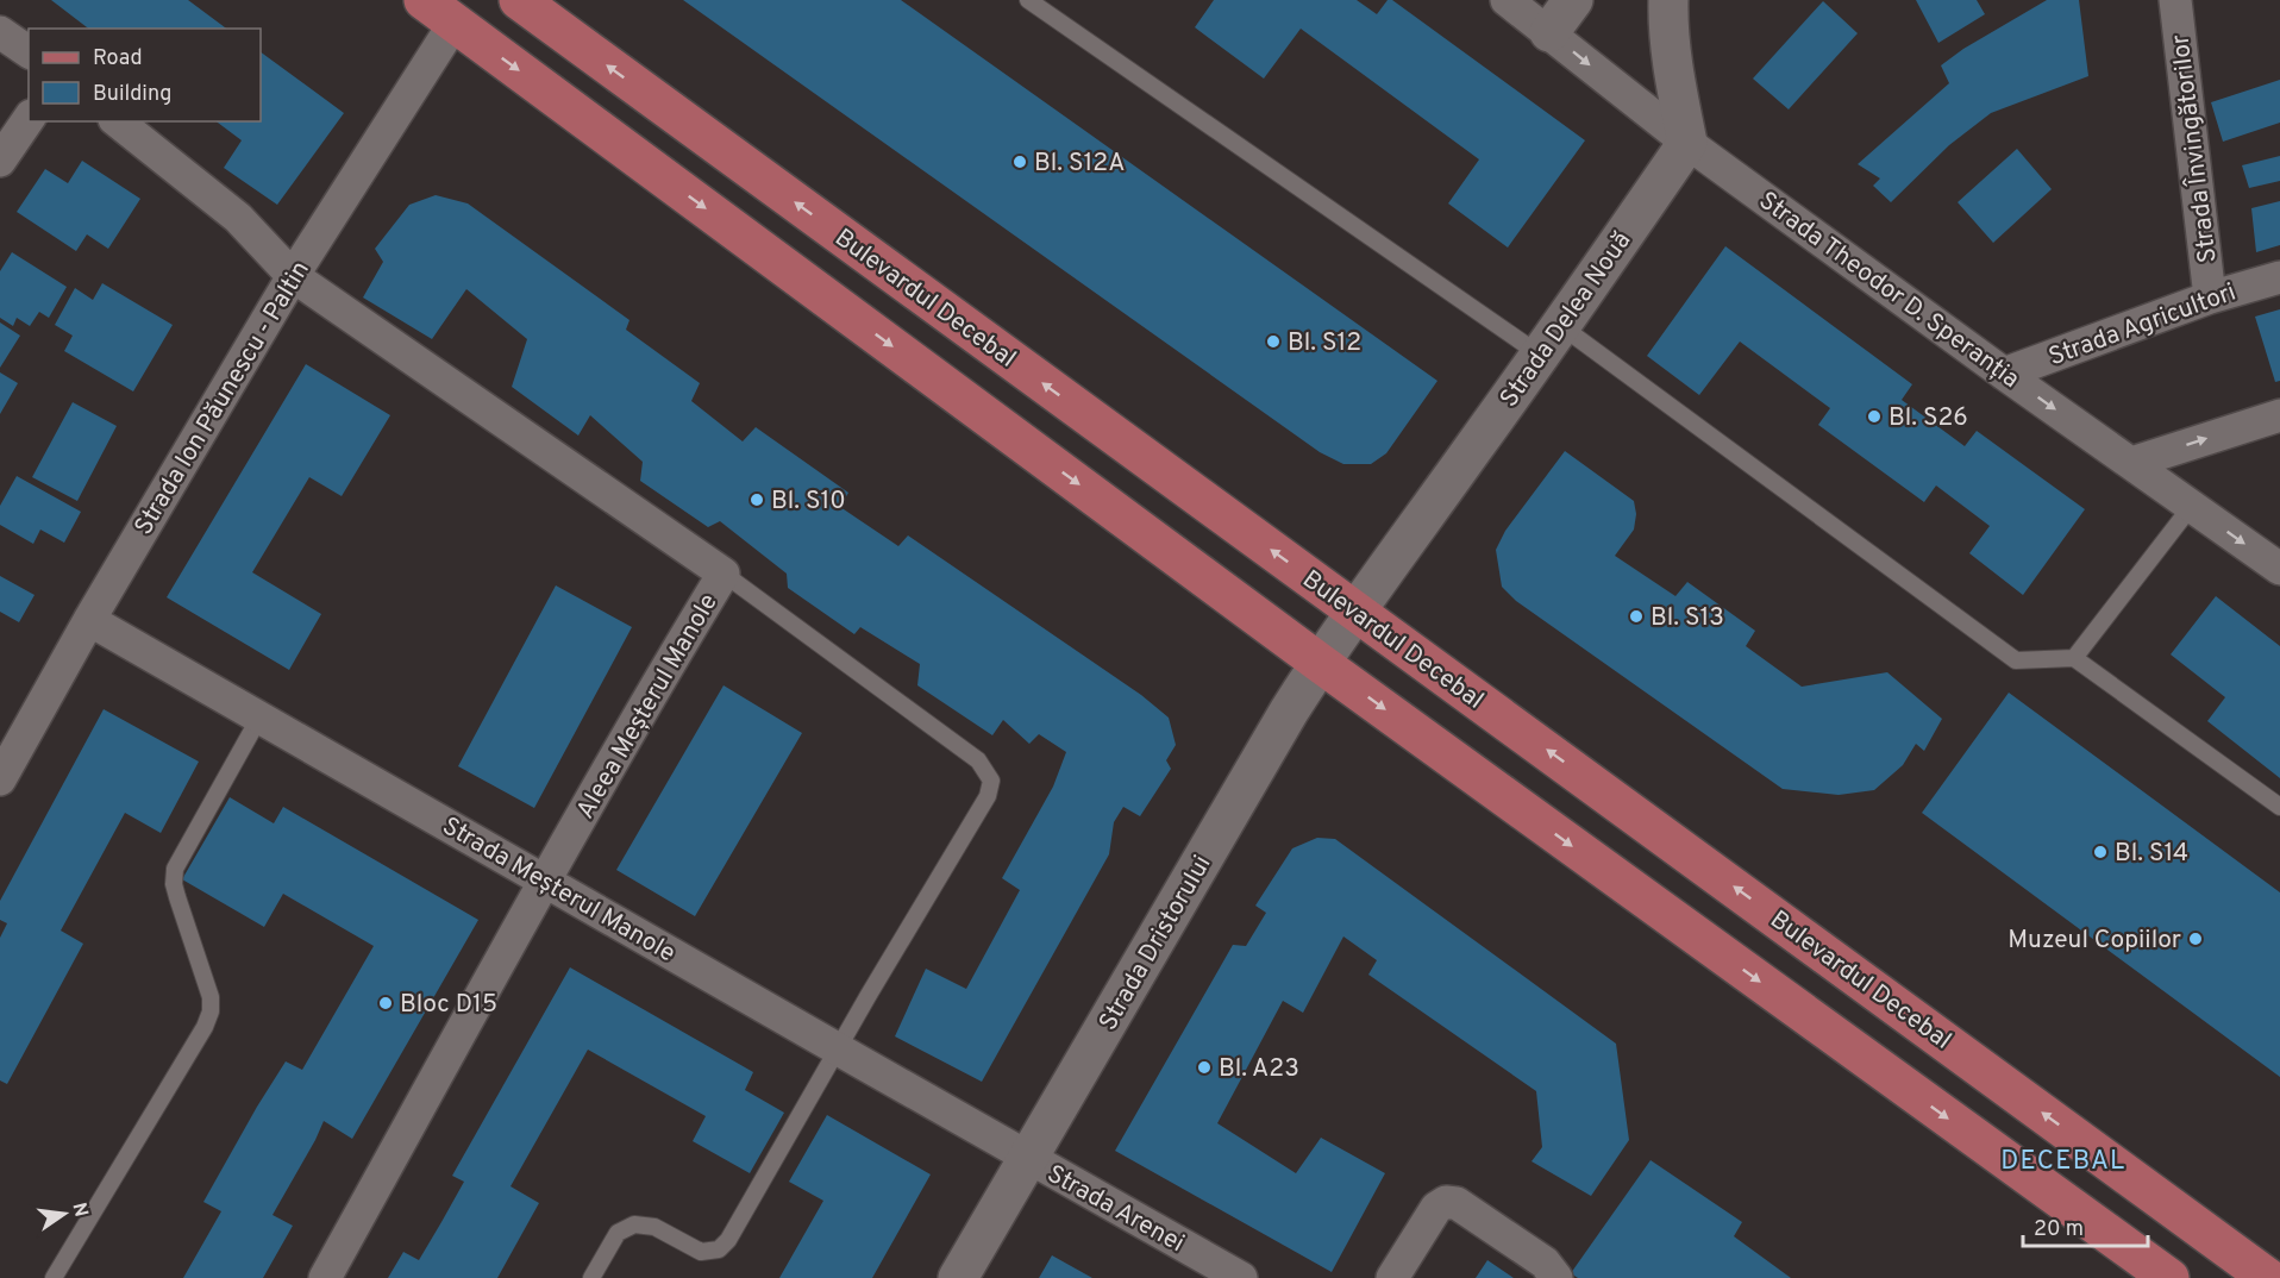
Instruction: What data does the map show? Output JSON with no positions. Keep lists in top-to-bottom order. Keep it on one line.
{"streets":{"main road":["Bulevardul Decebal"],"street":["Strada Învingătorilor","Strada Theodor D. Speranția","Strada Delea Nouă","Strada Agricultori","Strada Ion Păunescu - Paltin","Aleea Meșterul Manole","Strada Meșterul Manole","Strada Dristorului","Strada Arenei"]},"crossings":[["Strada Învingătorilor","Strada Agricultori"],["Strada Theodor D. Speranția","Strada Delea Nouă"],["Strada Theodor D. Speranția","Strada Agricultori"],["Bulevardul Decebal","Strada Delea Nouă"],["Bulevardul Decebal","Strada Dristorului"],["Strada Delea Nouă","Strada Dristorului"],["Strada Ion Păunescu - Paltin","Aleea Meșterul Manole"],["Strada Ion Păunescu - Paltin","Strada Meșterul Manole"],["Aleea Meșterul Manole","Strada Meșterul Manole"],["Strada Meșterul Manole","Strada Dristorului"],["Strada Meșterul Manole","Strada Arenei"],["Strada Dristorului","Strada Arenei"]],"one_way":["Strada Theodor D. Speranția"],"districts":["DECEBAL"],"places":["Bl. S12A","Bl. S12","Bl. S26","Bl. S10","Bl. S13","Bl. S14","Muzeul Copiilor","Bloc D15","Bl. A23"],"legend":["Road","Building"],"scale_bar":"20 m","north":"right"}
